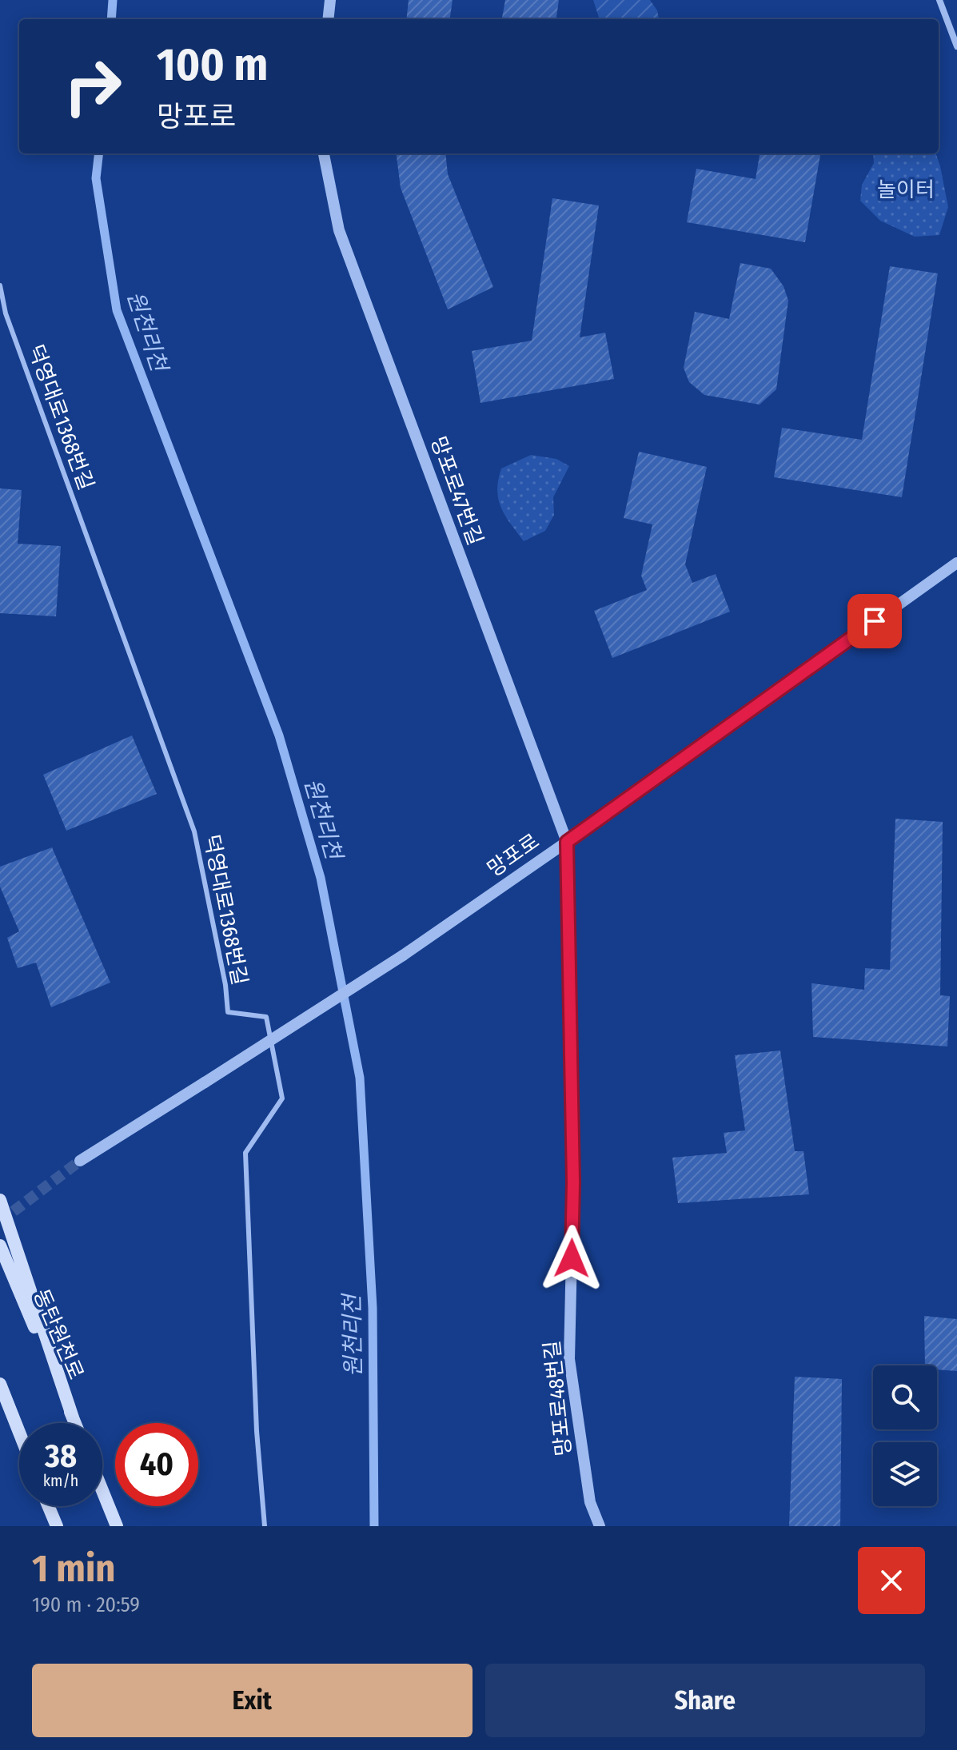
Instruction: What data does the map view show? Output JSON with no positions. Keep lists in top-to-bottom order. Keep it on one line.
{"streets":{"main road":["동탄원천로"],"street":["망포로47번길","망포로","망포로48번길"],"lane":["덕영대로1368번길"]},"crossings":[["망포로47번길","망포로"],["망포로47번길","망포로48번길"],["망포로","망포로48번길"]],"water":["원천리천"],"parks":["놀이터"],"page":{"turn":["100 m","망포로"],"speed":"38 km/h","limit":"40","heading":["1 min","190 m · 20:59"],"buttons":["Exit","Share"]}}
